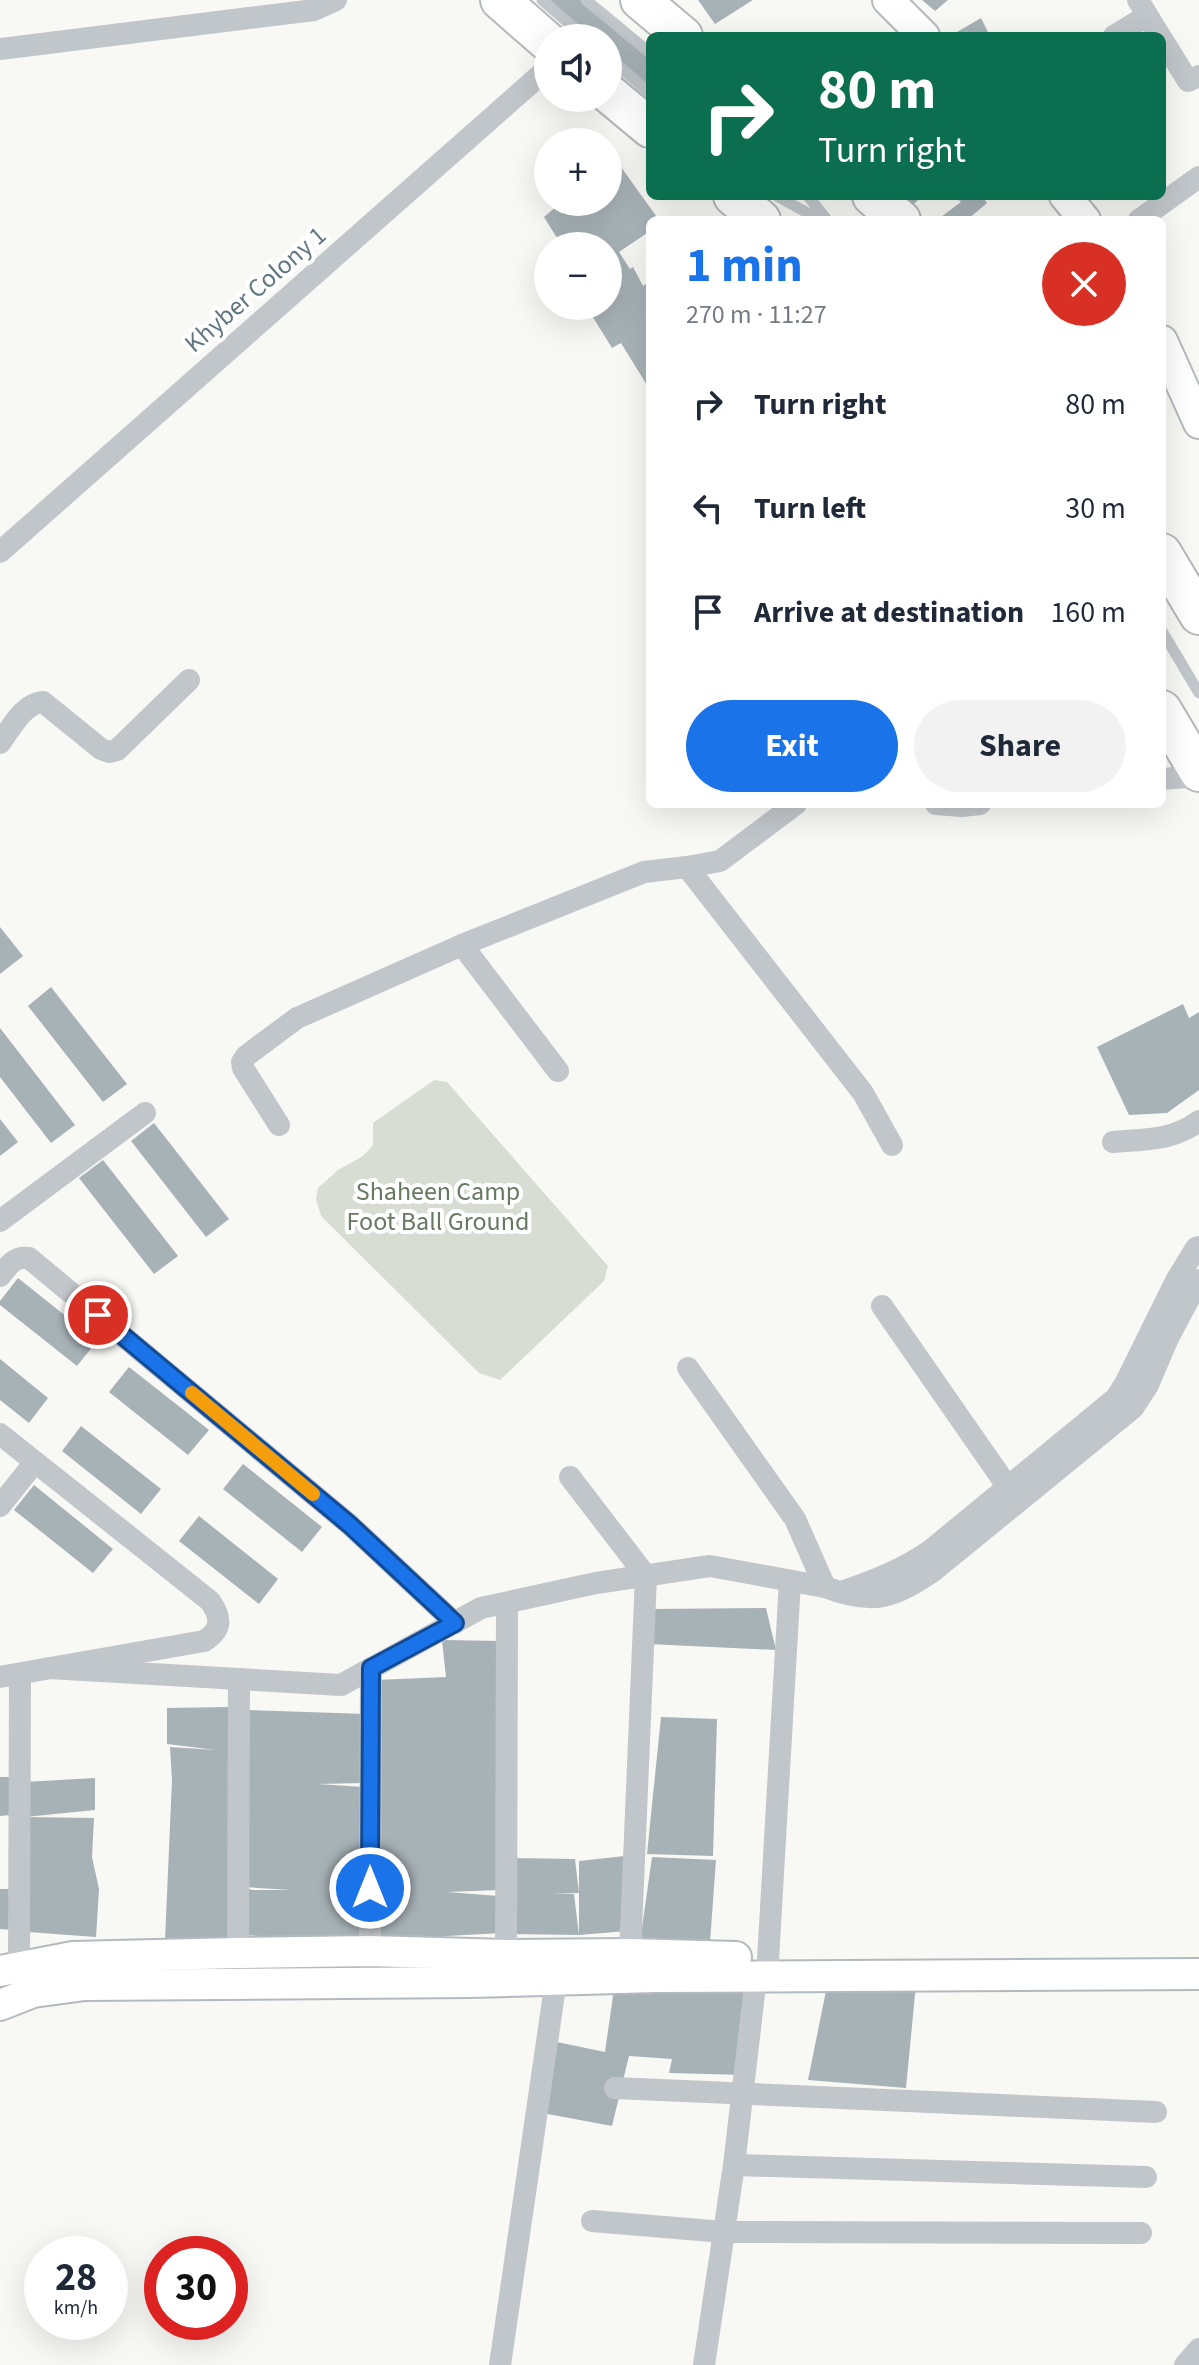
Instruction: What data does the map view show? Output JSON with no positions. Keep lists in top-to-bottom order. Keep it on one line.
{"streets":{"street":["Khyber Colony 1"]},"parks":["Shaheen Camp Foot Ball Ground"],"page":{"map_buttons":["+","−"],"turn":["80 m","Turn right"],"heading":["1 min","270 m · 11:27"],"list":[{"name":"Turn right","value":"80 m"},{"name":"Turn left","value":"30 m"},{"name":"Arrive at destination","value":"160 m"}],"buttons":["Exit","Share"],"speed":"28 km/h","limit":"30"}}
